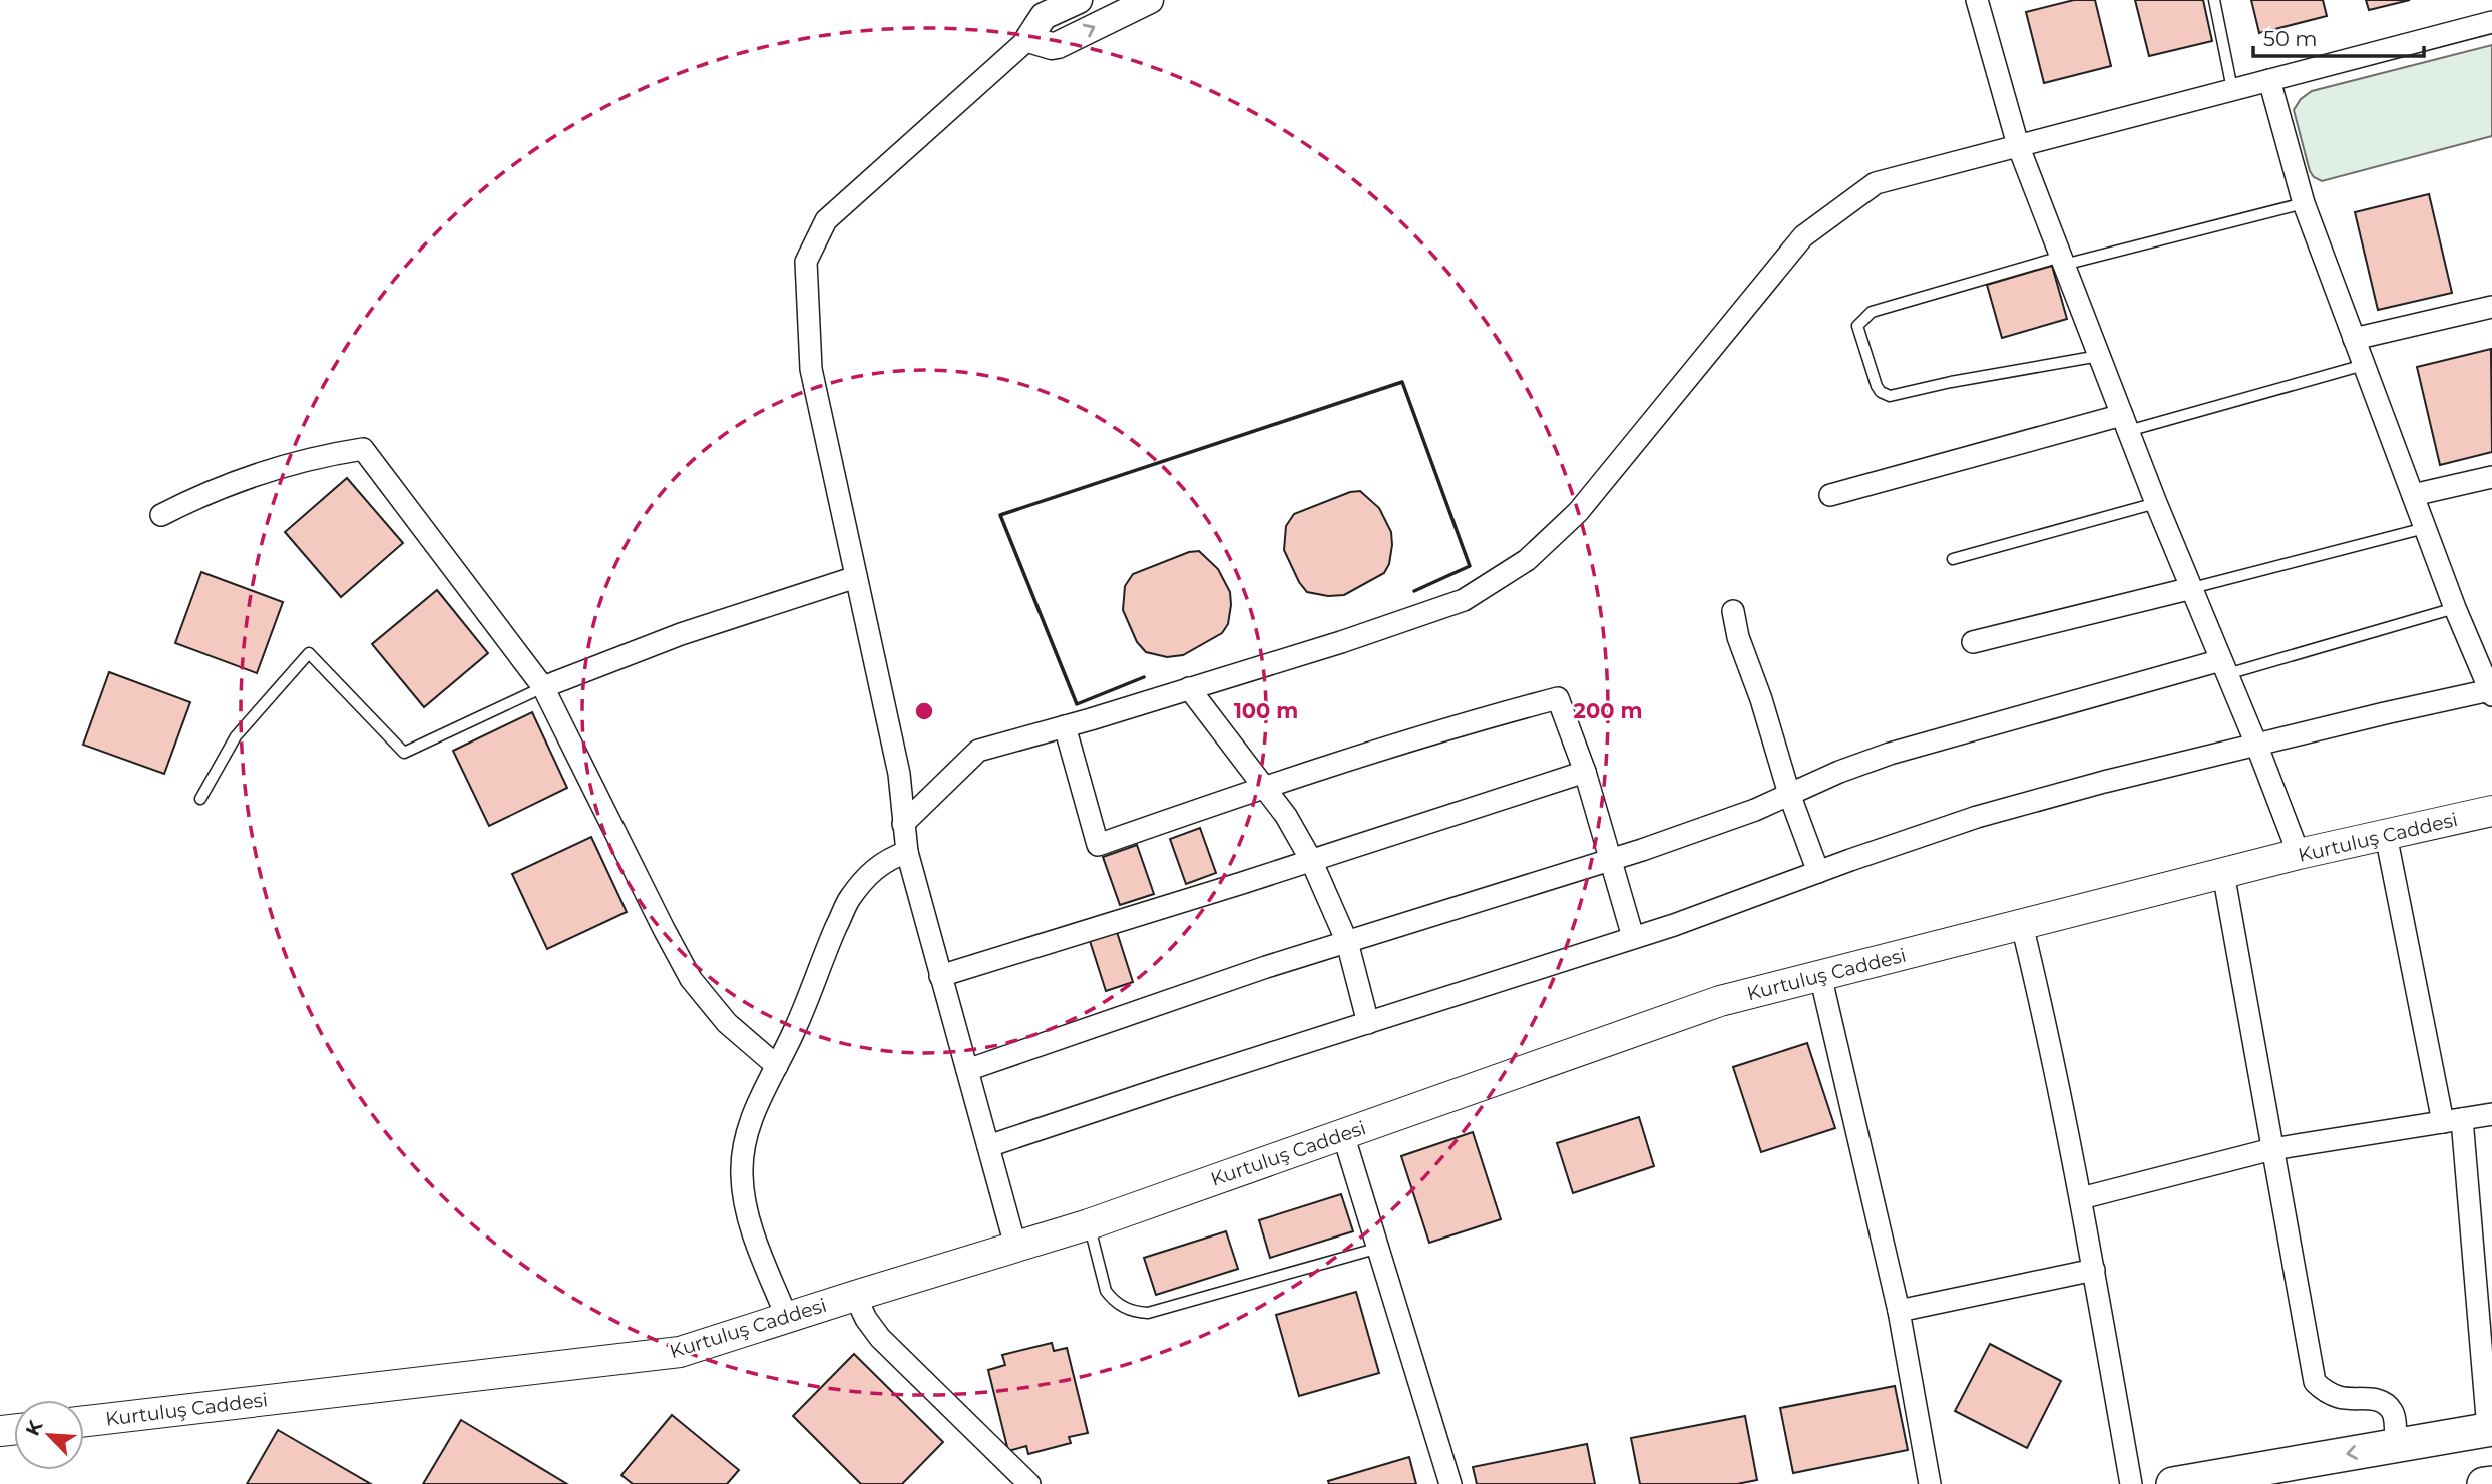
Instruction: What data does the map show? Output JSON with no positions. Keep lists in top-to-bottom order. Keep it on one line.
{"streets":{"main road":["Kurtuluş Caddesi"]},"scale_bar":"50 m","north":"top left","rings":["100 m","200 m"]}
